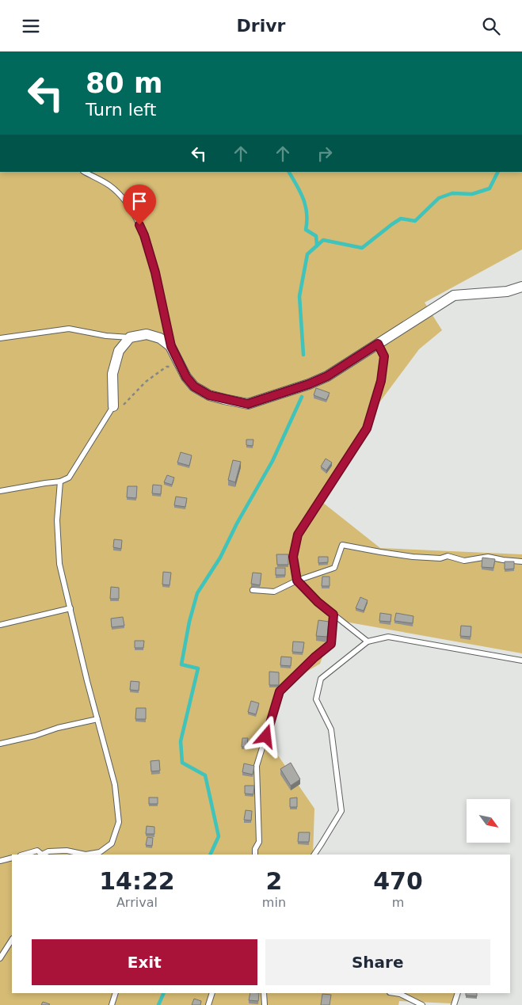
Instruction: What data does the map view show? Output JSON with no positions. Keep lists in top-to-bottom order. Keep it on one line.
{"north":"bottom right","page":{"header":"Drivr","turn":["80 m","Turn left"],"eta":["14:22","Arrival","2","min","470","m"],"buttons":["Exit","Share"]}}
